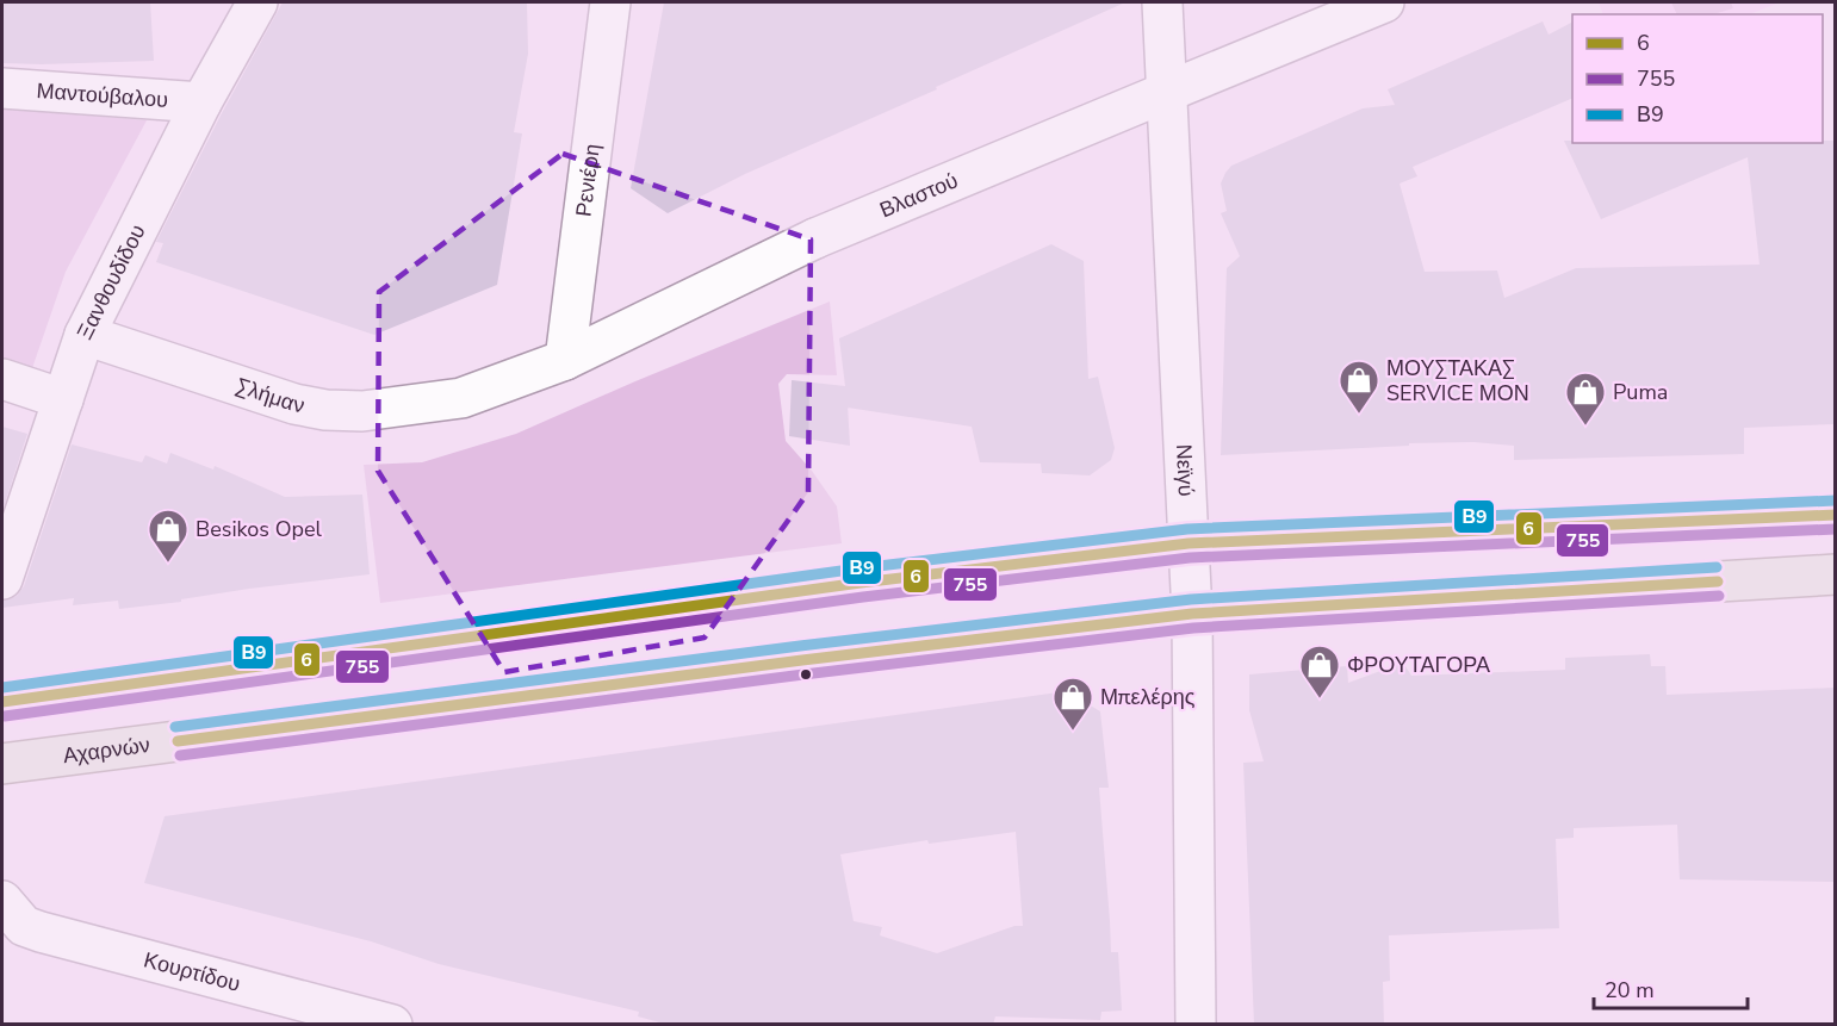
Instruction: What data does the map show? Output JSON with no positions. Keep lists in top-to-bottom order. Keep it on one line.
{"streets":{"main road":["Αχαρνών"],"street":["Μαντούβαλου","Ρενιέρη","Βλαστού","Ξανθουδίδου","Σλήμαν","Νεϊγύ","Κουρτίδου"]},"crossings":[["Μαντούβαλου","Ξανθουδίδου"],["Ρενιέρη","Βλαστού"],["Βλαστού","Σλήμαν"],["Βλαστού","Νεϊγύ"],["Ξανθουδίδου","Σλήμαν"],["Νεϊγύ","Αχαρνών"]],"places":{"shop":["ΜΟΥΣΤΑΚΑΣ SERVICE ΜΟΝ","Puma","Besikos Opel","ΦΡΟΥΤΑΓΟΡΑ","Μπελέρης"]},"lines":["transit line Β9","transit line 6","transit line 755"],"legend":["6","755","Β9"],"scale_bar":"20 m"}
